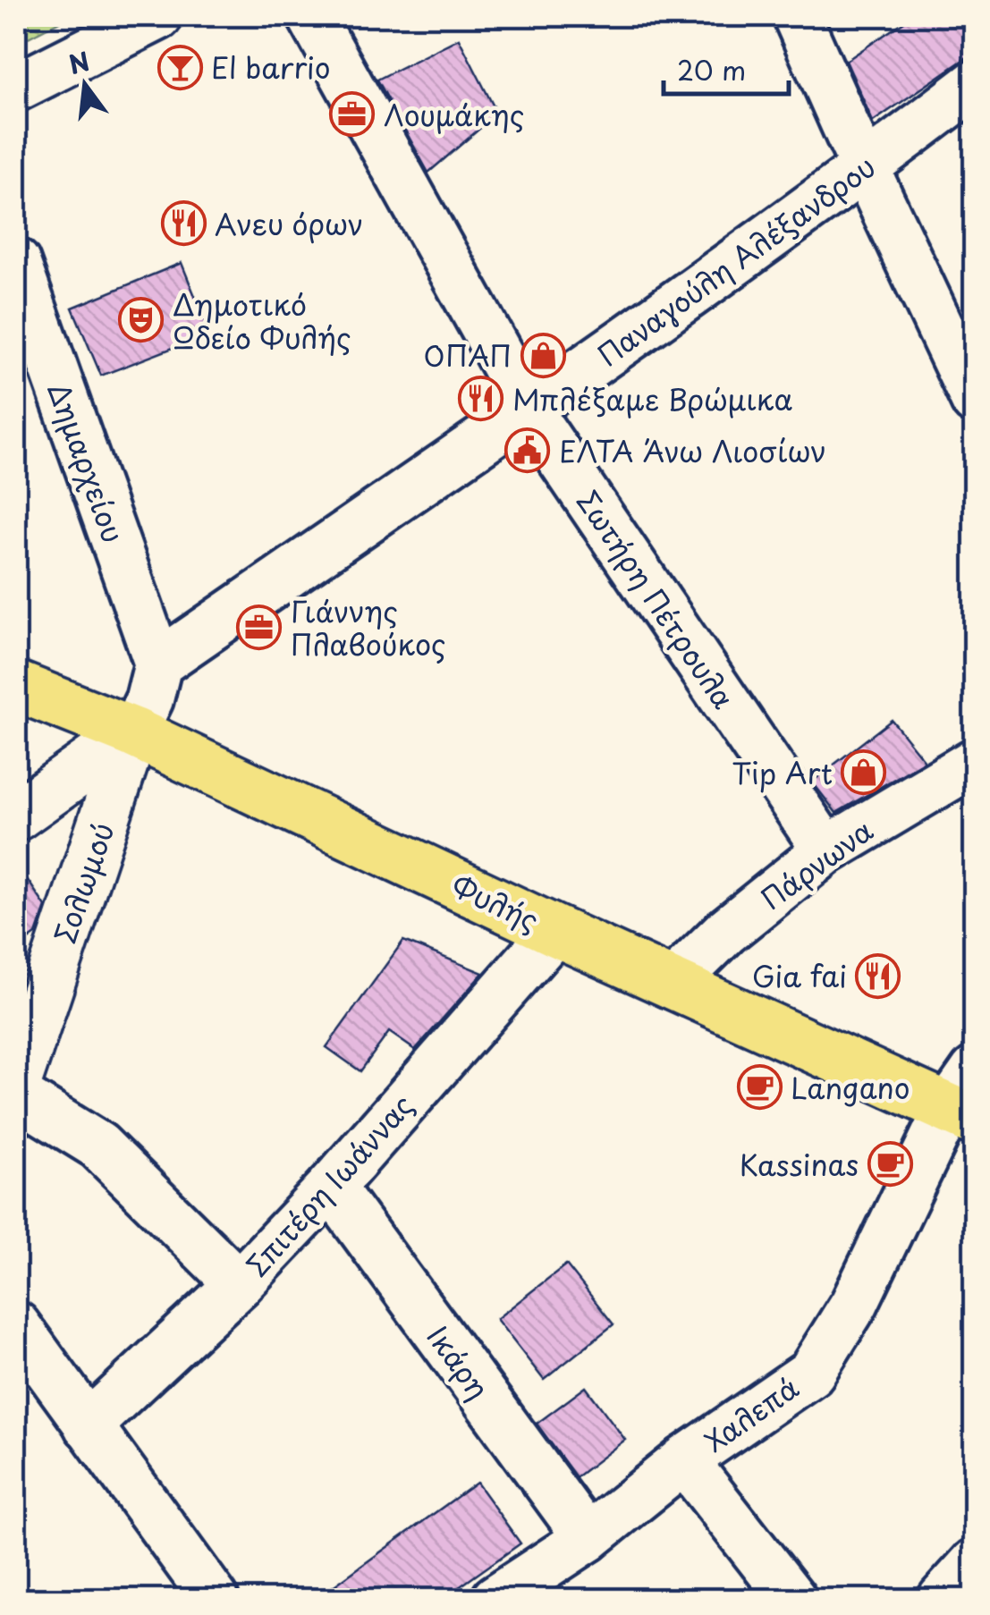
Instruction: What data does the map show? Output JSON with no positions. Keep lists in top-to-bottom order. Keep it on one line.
{"streets":{"main road":["Φυλής"],"street":["Παναγούλη Αλέξανδρου","Δημαρχείου","Σωτήρη Πέτρουλα","Πάρνωνα","Σολωμού","Σπιτέρη Ιωάννας","Ικάρη","Χαλεπά"]},"crossings":[["Παναγούλη Αλέξανδρου","Δημαρχείου"],["Παναγούλη Αλέξανδρου","Σωτήρη Πέτρουλα"],["Σωτήρη Πέτρουλα","Πάρνωνα"],["Πάρνωνα","Φυλής"],["Σολωμού","Φυλής"],["Φυλής","Σπιτέρη Ιωάννας"],["Φυλής","Χαλεπά"],["Σπιτέρη Ιωάννας","Ικάρη"],["Ικάρη","Χαλεπά"]],"places":{"bar":["El barrio"],"office":["Λουμάκης","Γιάννης Πλαβούκος"],"restaurant":["Ανευ όρων","Μπλέξαμε Βρώμικα","Gia fai"],"theatre":["Δημοτικό Ωδείο Φυλής"],"shop":["ΟΠΑΠ","Tip Art"],"public building":["ΕΛΤΑ Άνω Λιοσίων"],"cafe":["Langano","Kassinas"]},"scale_bar":"20 m","north":"top"}
